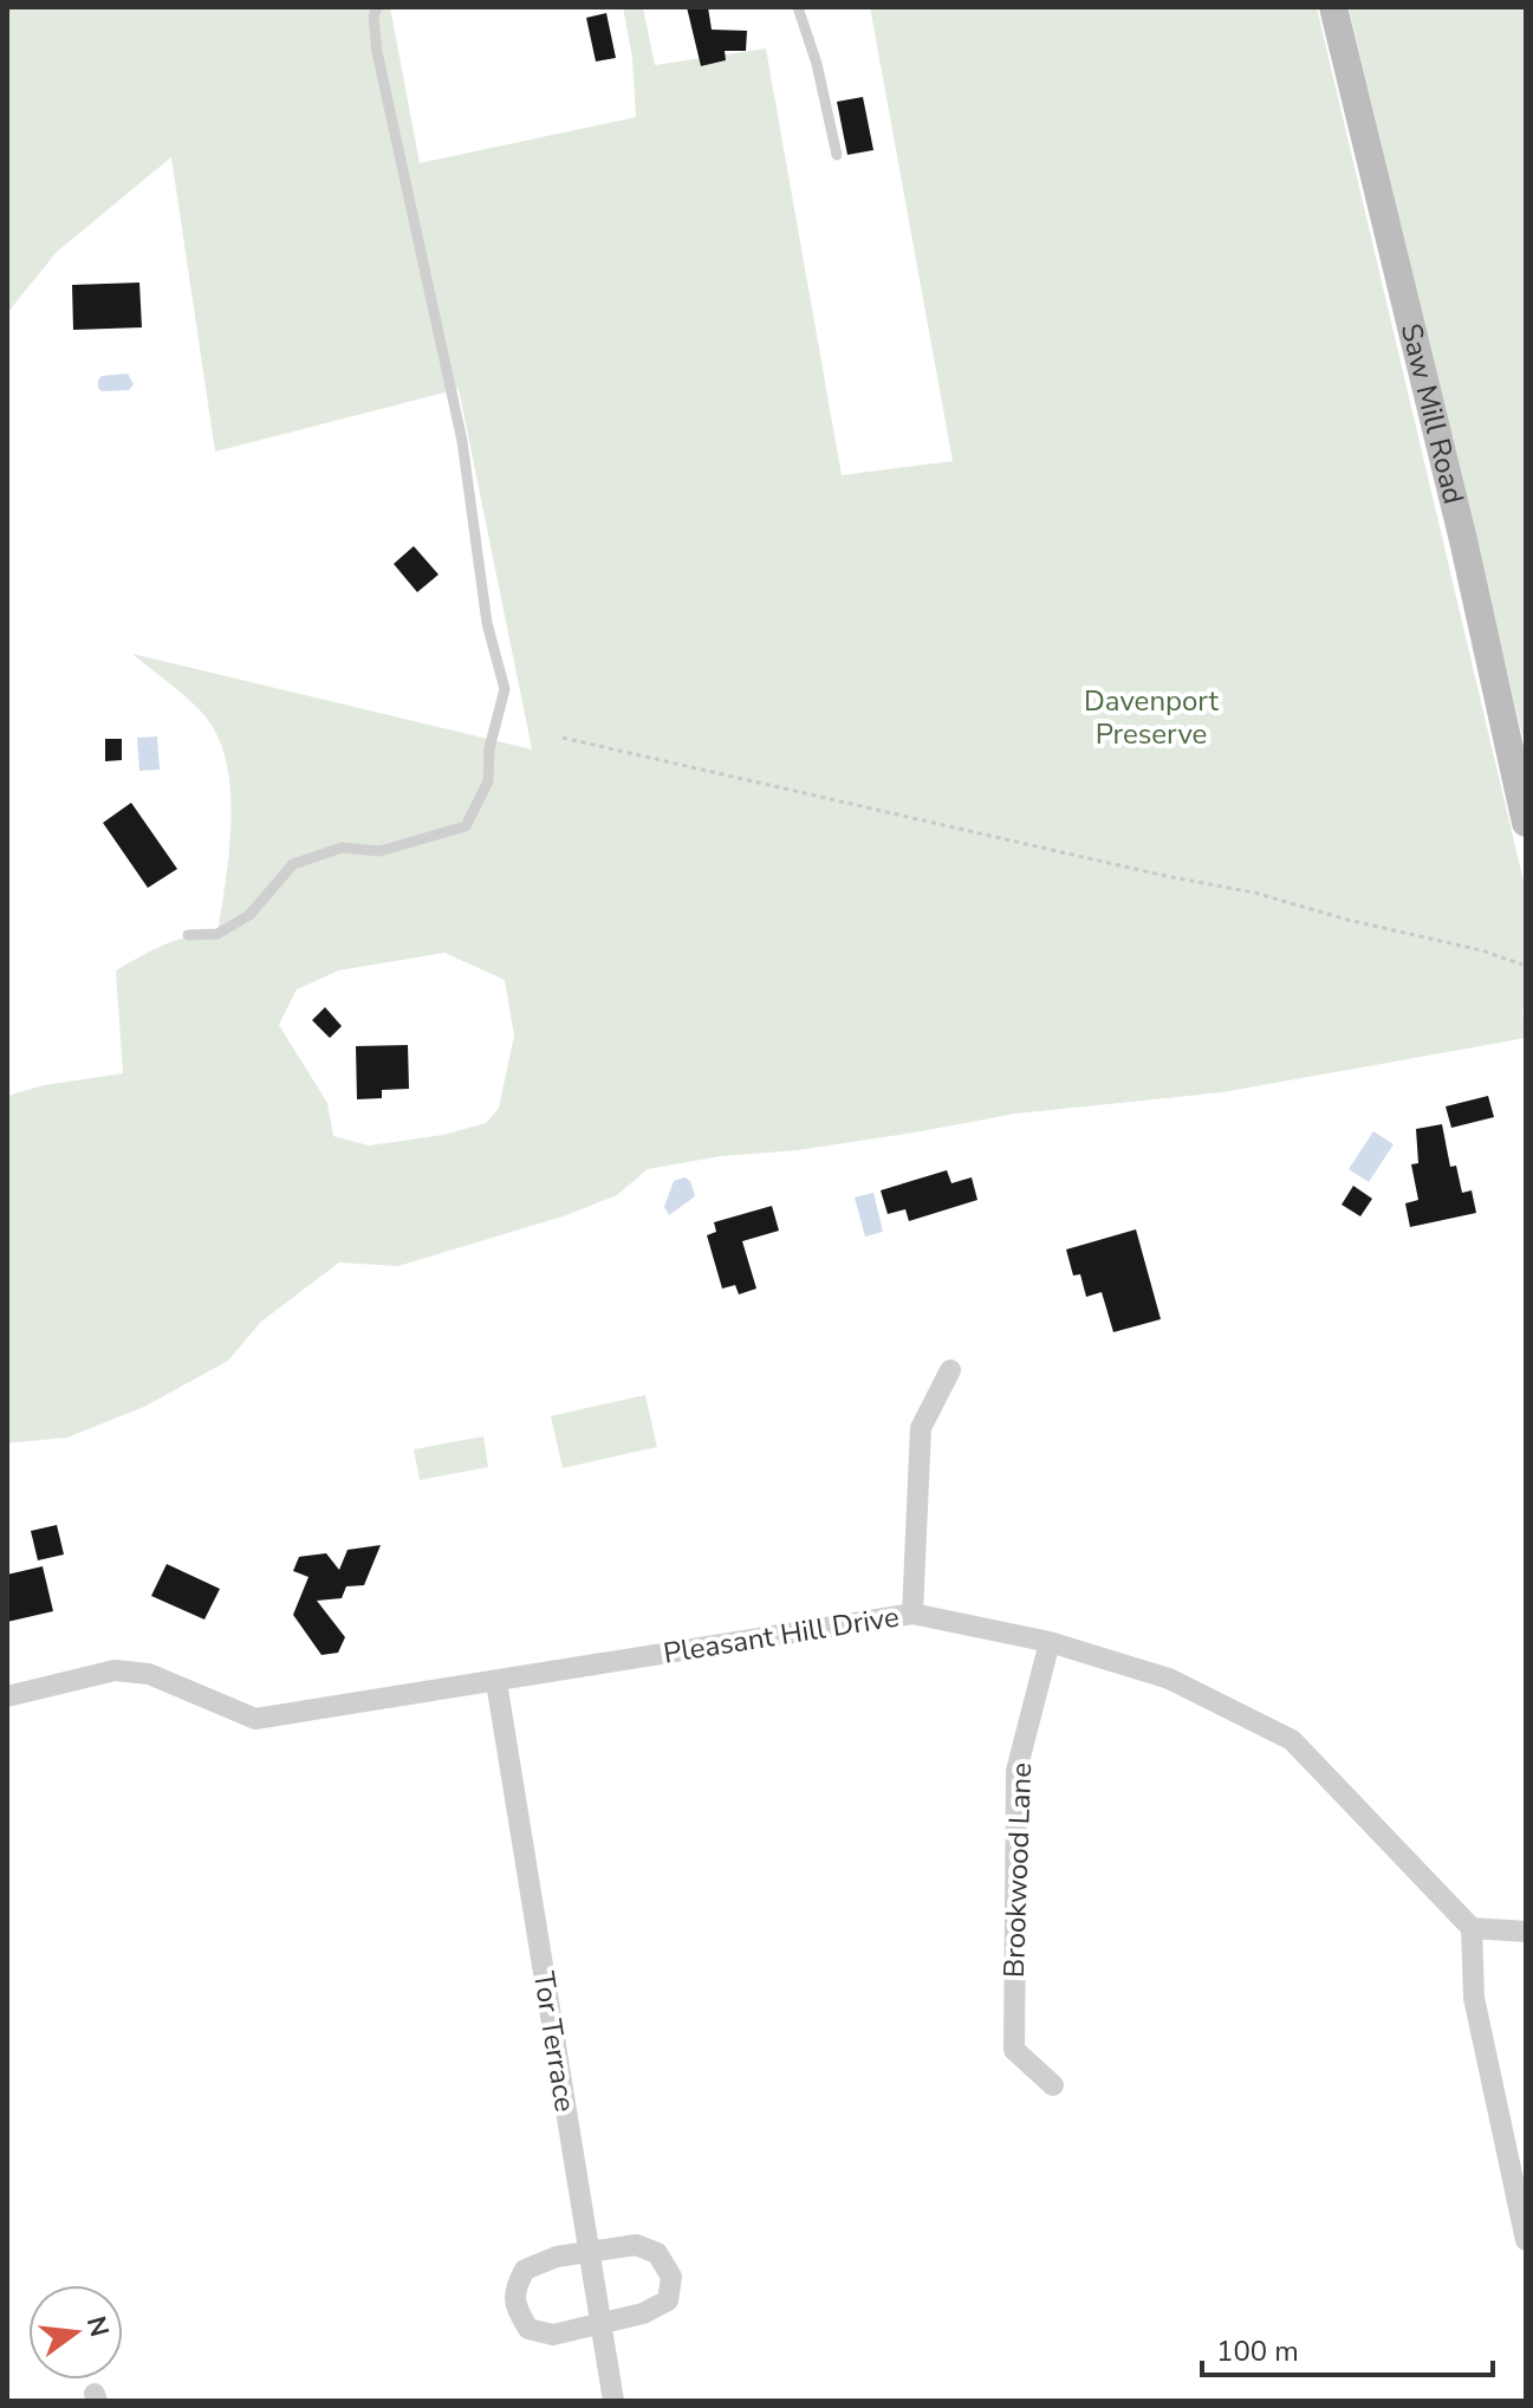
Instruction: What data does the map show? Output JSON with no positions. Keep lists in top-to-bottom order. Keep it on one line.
{"streets":{"street":["Saw Mill Road","Pleasant Hill Drive","Brookwood Lane","Tor Terrace"]},"crossings":[["Pleasant Hill Drive","Brookwood Lane"],["Pleasant Hill Drive","Tor Terrace"]],"parks":["Davenport Preserve"],"scale_bar":"100 m","north":"right"}
